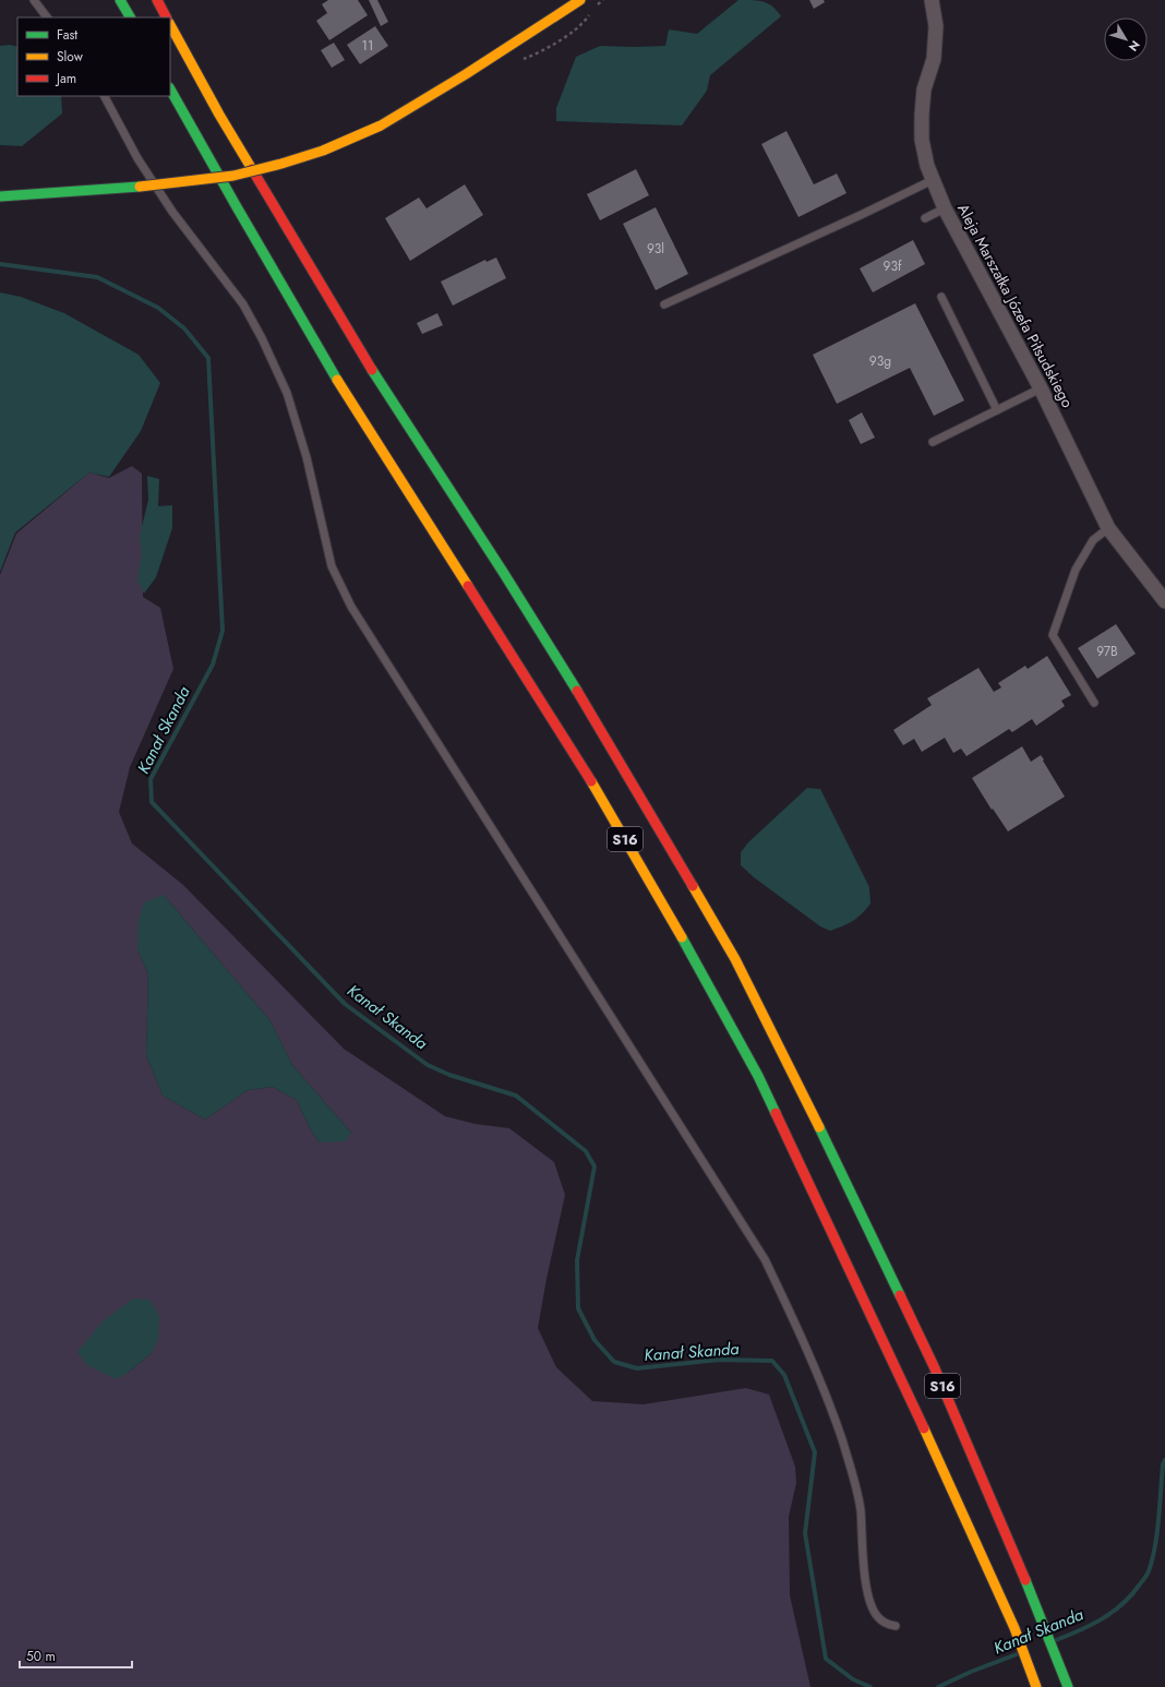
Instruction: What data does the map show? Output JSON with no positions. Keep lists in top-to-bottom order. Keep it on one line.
{"streets":{"main road":["S16"],"street":["Aleja Marszałka Józefa Piłsudskiego"]},"water":["Kanał Skanda"],"house_numbers":["11","93l","93f","93g","97B"],"legend":["Fast","Slow","Jam"],"scale_bar":"50 m","north":"bottom right"}
